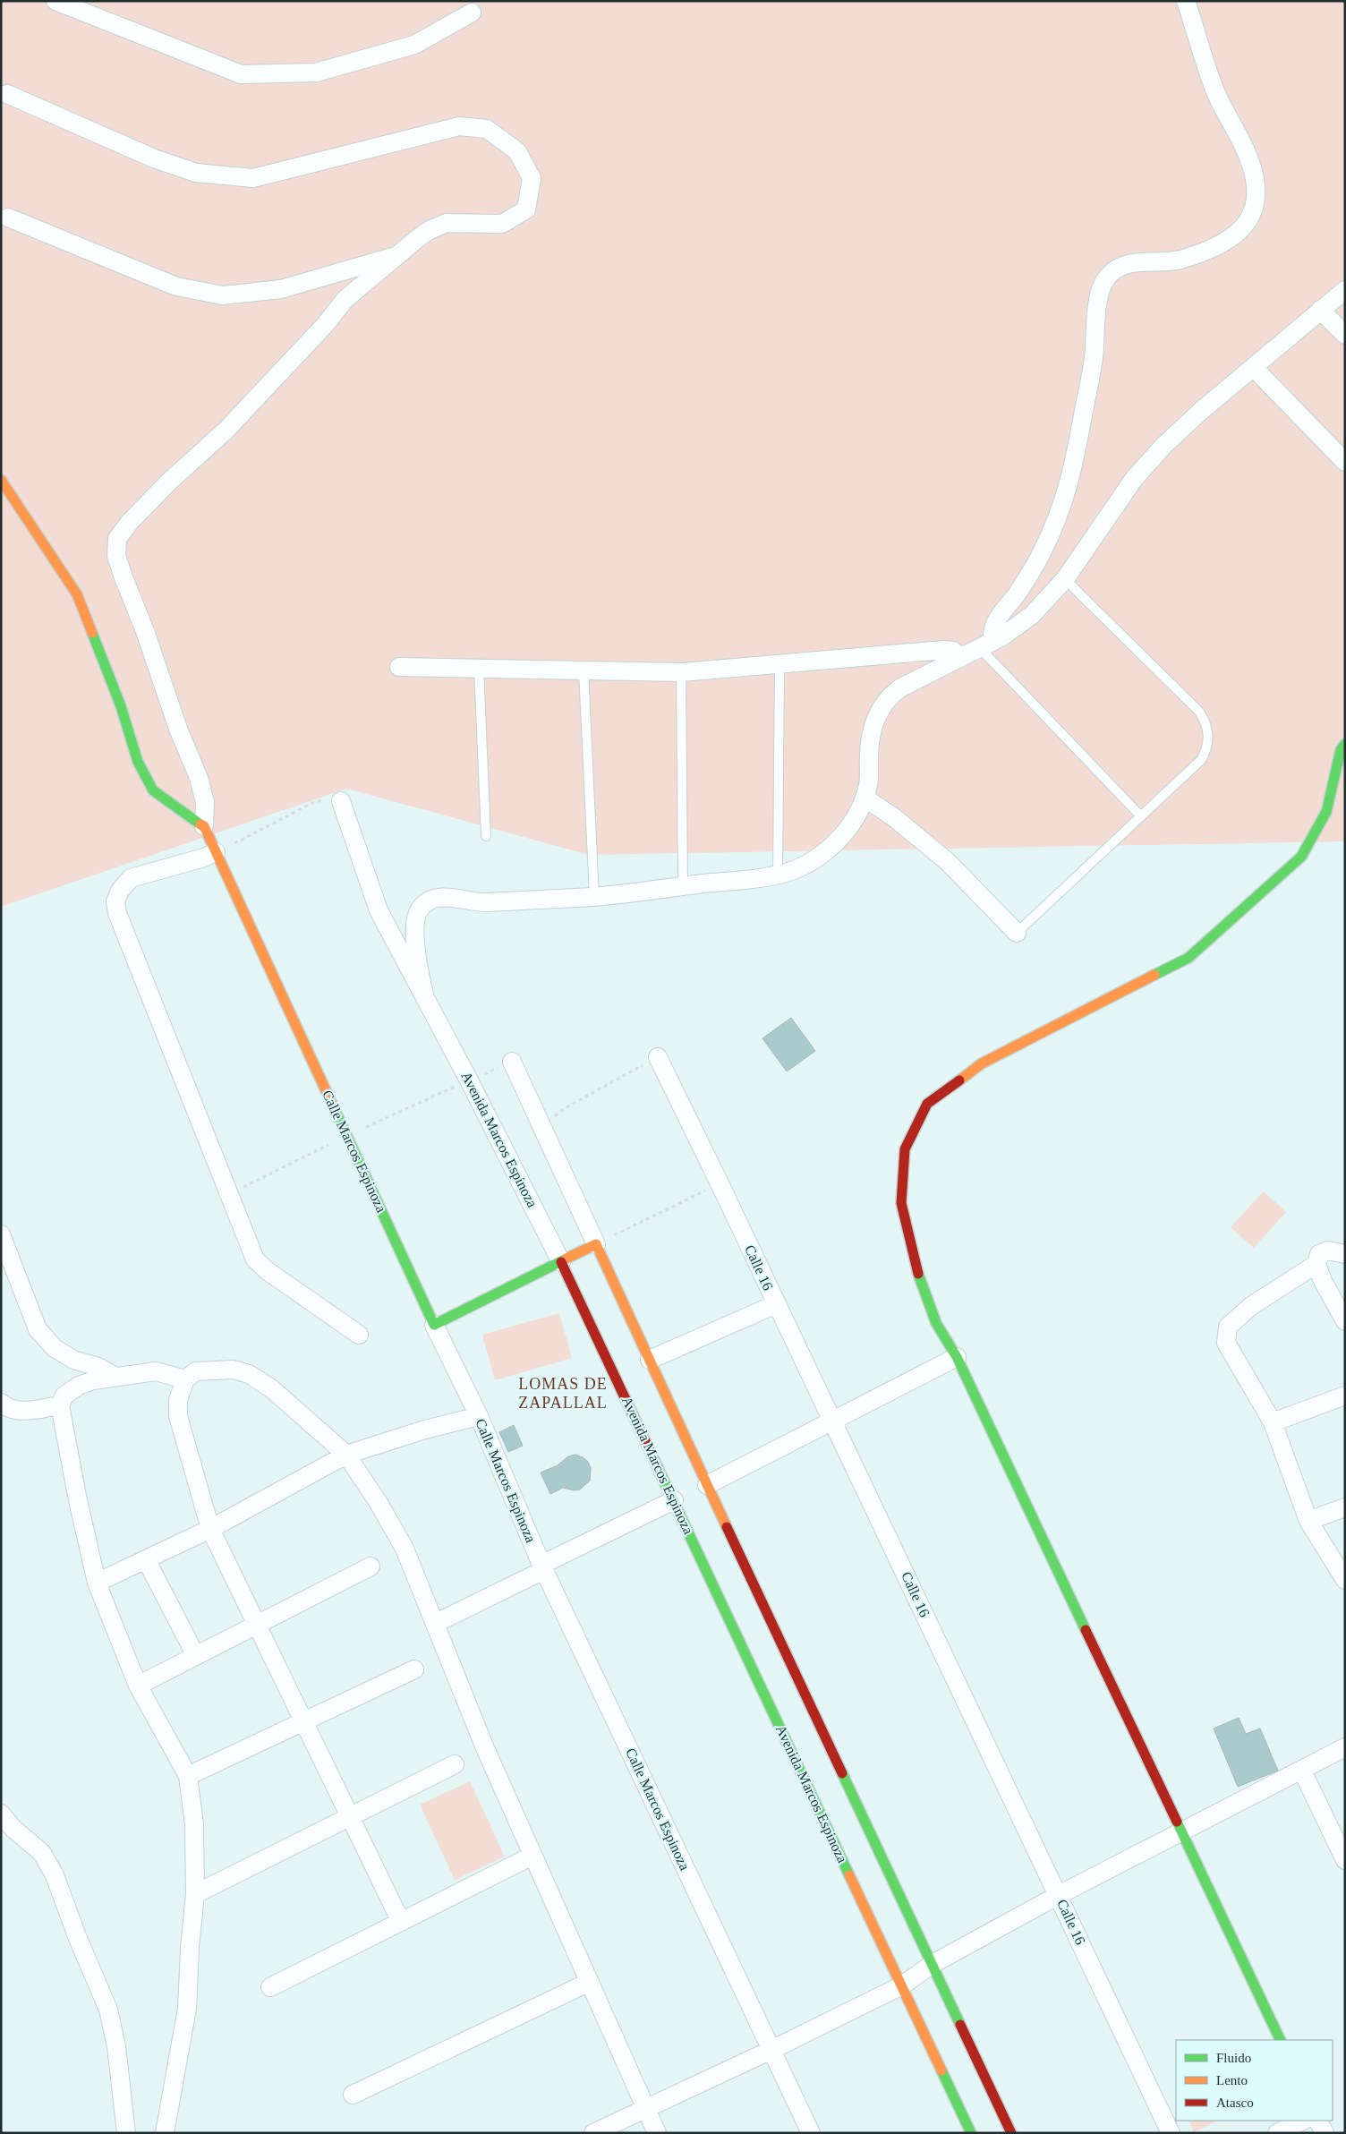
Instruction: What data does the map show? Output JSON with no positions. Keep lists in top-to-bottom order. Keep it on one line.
{"streets":{"street":["Avenida Marcos Espinoza","Calle Marcos Espinoza","Calle 16"]},"districts":["LOMAS DE ZAPALLAL"],"legend":["Fluido","Lento","Atasco"]}
